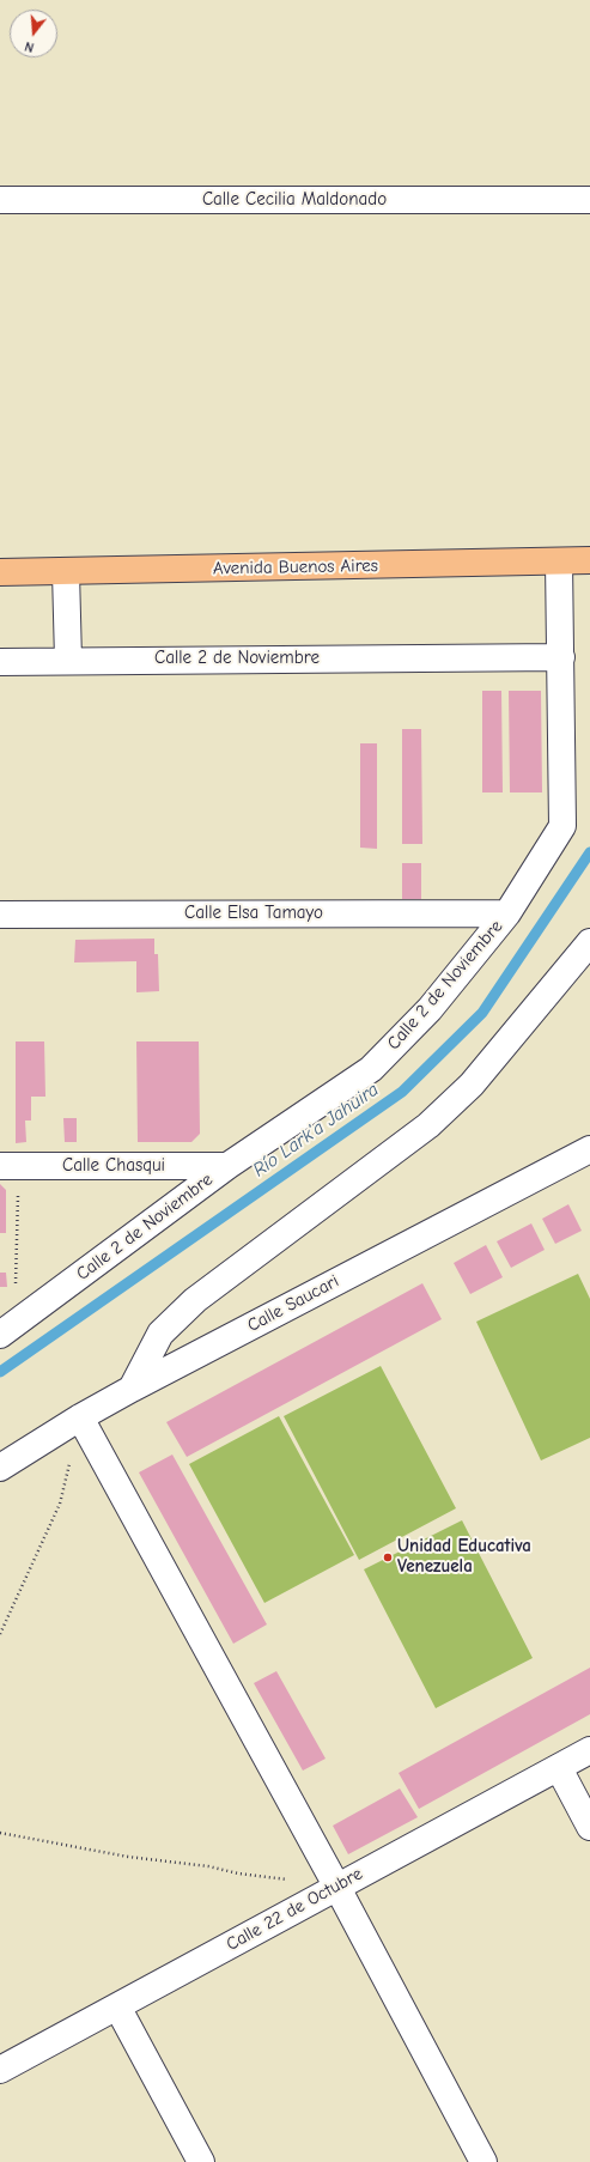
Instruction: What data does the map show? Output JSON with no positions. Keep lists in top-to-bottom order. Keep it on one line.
{"streets":{"highway":["Avenida Buenos Aires"],"street":["Calle Cecilia Maldonado","Calle 2 de Noviembre","Calle Elsa Tamayo","Calle Chasqui","Calle Saucari","Calle 22 de Octubre"]},"crossings":[["Avenida Buenos Aires","Calle 2 de Noviembre"],["Calle 2 de Noviembre","Calle Elsa Tamayo"],["Calle 2 de Noviembre","Calle Chasqui"]],"water":["Río Lark’a Jahuira"],"places":["Unidad Educativa Venezuela"],"north":"bottom"}
